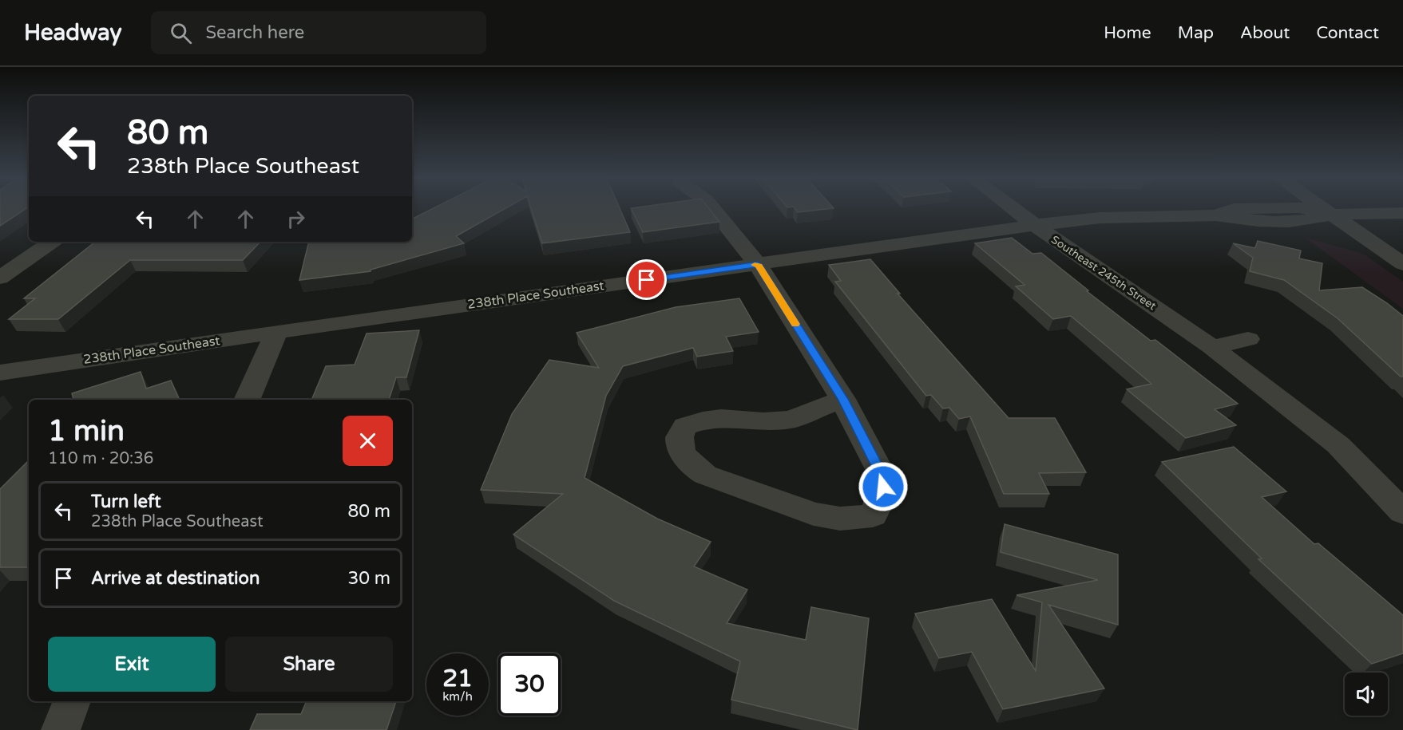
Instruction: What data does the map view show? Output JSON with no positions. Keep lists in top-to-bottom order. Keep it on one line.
{"streets":{"street":["Southeast 245th Street","238th Place Southeast"]},"crossings":[["Southeast 245th Street","238th Place Southeast"]],"page":{"header":"Headway","search":"Search here","nav":["Home","Map","About","Contact"],"turn":["80 m","238th Place Southeast"],"heading":["1 min","110 m · 20:36"],"list":[{"name":"Turn left","note":"238th Place Southeast","value":"80 m"},{"name":"Arrive at destination","value":"30 m"}],"buttons":["Exit","Share"],"speed":"21 km/h","limit":"30"}}
